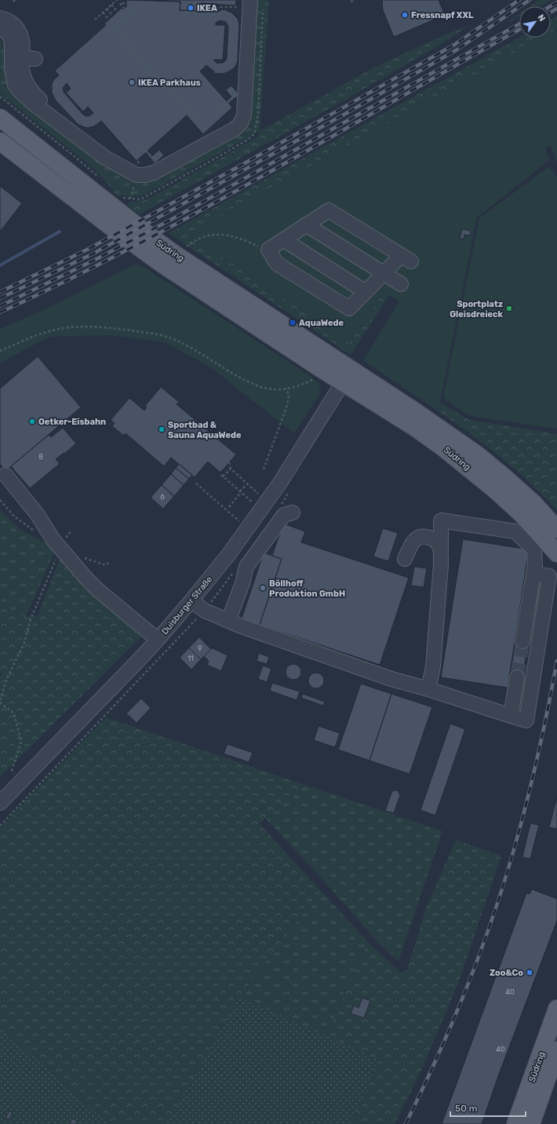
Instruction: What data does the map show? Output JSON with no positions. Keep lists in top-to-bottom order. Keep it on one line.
{"streets":{"main road":["Südring"],"street":["Duisburger Straße"]},"crossings":[["Südring","Duisburger Straße"]],"places":{"other":["IKEA","Fressnapf XXL","IKEA Parkhaus","Sportplatz Gleisdreieck","Oetker-Eisbahn","Sportbad & Sauna AquaWede","Böllhoff Produktion GmbH","Zoo&Co"],"transit":["AquaWede"]},"house_numbers":["8","6","9","11","40","40"],"scale_bar":"50 m","north":"top right"}
